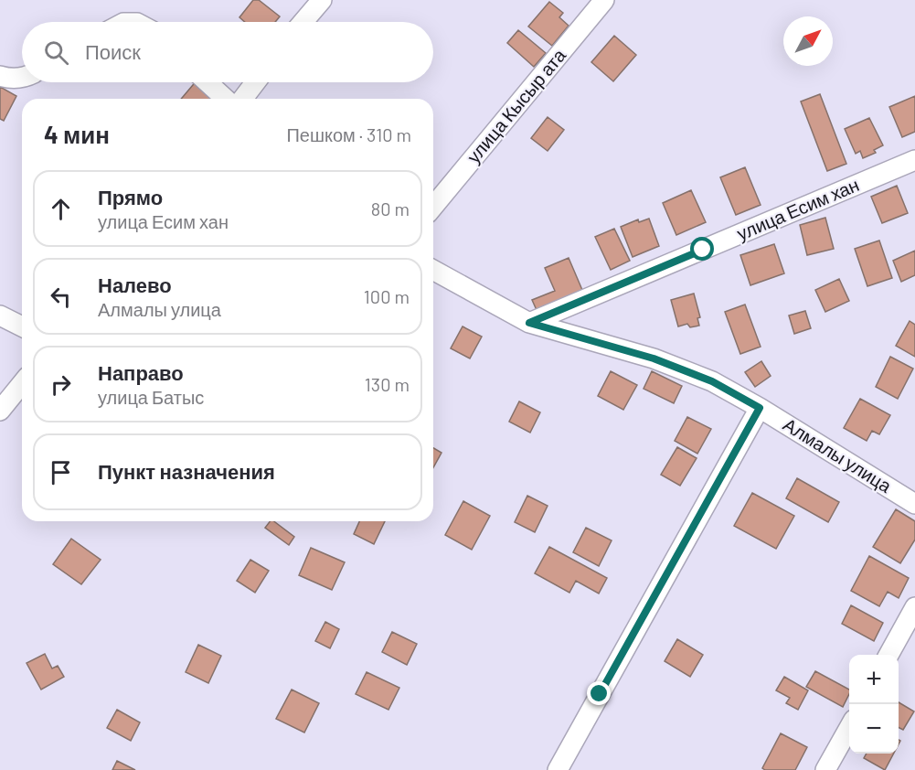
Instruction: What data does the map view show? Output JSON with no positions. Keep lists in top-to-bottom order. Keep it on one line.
{"streets":{"street":["улица Кысыр ата","улица Есим хан","Алмалы улица"]},"crossings":[["улица Есим хан","Алмалы улица"]],"north":"top right","page":{"search":"Поиск","heading":["4 мин","Пешком · 310 m"],"list":[["Прямо","улица Есим хан","80 m"],["Налево","Алмалы улица","100 m"],["Направо","улица Батыс","130 m"],"Пункт назначения"],"map_buttons":["+","−"]}}
